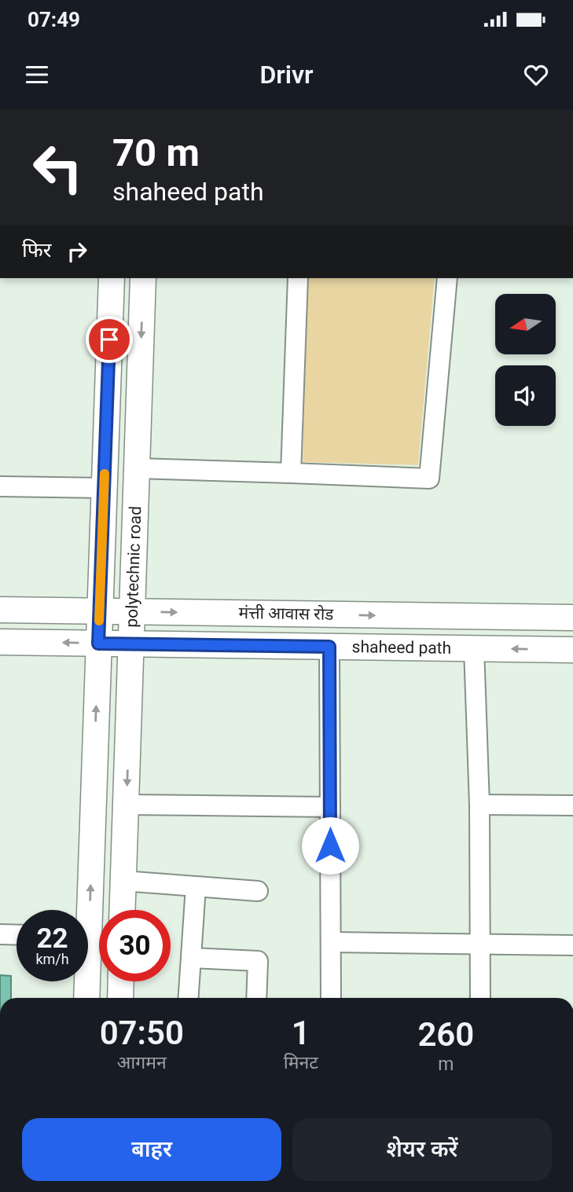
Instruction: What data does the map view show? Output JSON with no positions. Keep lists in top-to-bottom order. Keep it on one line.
{"streets":{"street":["polytechnic road","मंत्ती आवास रोड","shaheed path"]},"crossings":[["polytechnic road","मंत्ती आवास रोड"],["polytechnic road","shaheed path"]],"north":"left","page":{"status":"07:49","header":"Drivr","turn":["70 m","shaheed path"],"then":"फिर","speed":"22 km/h","limit":"30","eta":["07:50","आगमन","1","मिनट","260","m"],"buttons":["बाहर","शेयर करें"]}}
